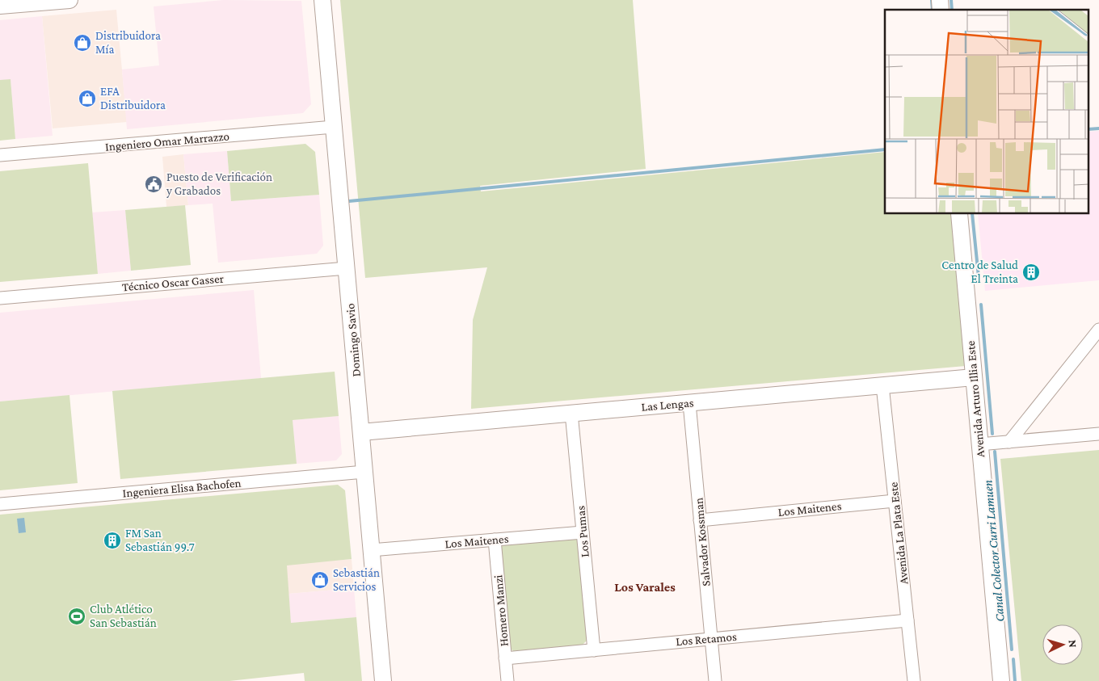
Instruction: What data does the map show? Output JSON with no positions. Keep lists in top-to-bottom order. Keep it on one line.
{"streets":{"street":["Ingeniero Omar Marrazzo","Técnico Oscar Gasser","Domingo Savio","Avenida Arturo Illia Este","Las Lengas","Ingeniera Elisa Bachofen","Los Maitenes","Los Pumas","Avenida La Plata Este","Salvador Kossman","Homero Manzi","Los Retamos"]},"crossings":[["Ingeniero Omar Marrazzo","Domingo Savio"],["Técnico Oscar Gasser","Domingo Savio"],["Domingo Savio","Las Lengas"],["Domingo Savio","Ingeniera Elisa Bachofen"],["Domingo Savio","Los Maitenes"],["Avenida Arturo Illia Este","Las Lengas"],["Las Lengas","Los Pumas"],["Las Lengas","Avenida La Plata Este"],["Las Lengas","Salvador Kossman"],["Los Maitenes","Los Pumas"],["Los Maitenes","Avenida La Plata Este"],["Los Maitenes","Salvador Kossman"],["Los Maitenes","Homero Manzi"],["Los Pumas","Los Retamos"],["Avenida La Plata Este","Los Retamos"],["Salvador Kossman","Los Retamos"],["Homero Manzi","Los Retamos"]],"districts":["Los Varales"],"water":["Canal Colector Curri Lamuen"],"places":{"shop":["Distribuidora Mía","EFA Distribuidora","Sebastián Servicios"],"public building":["Puesto de Verificación y Grabados"],"building":["Centro de Salud El Treinta","FM San Sebastián 99.7"],"sports":["Club Atlético San Sebastián"]},"north":"right"}
